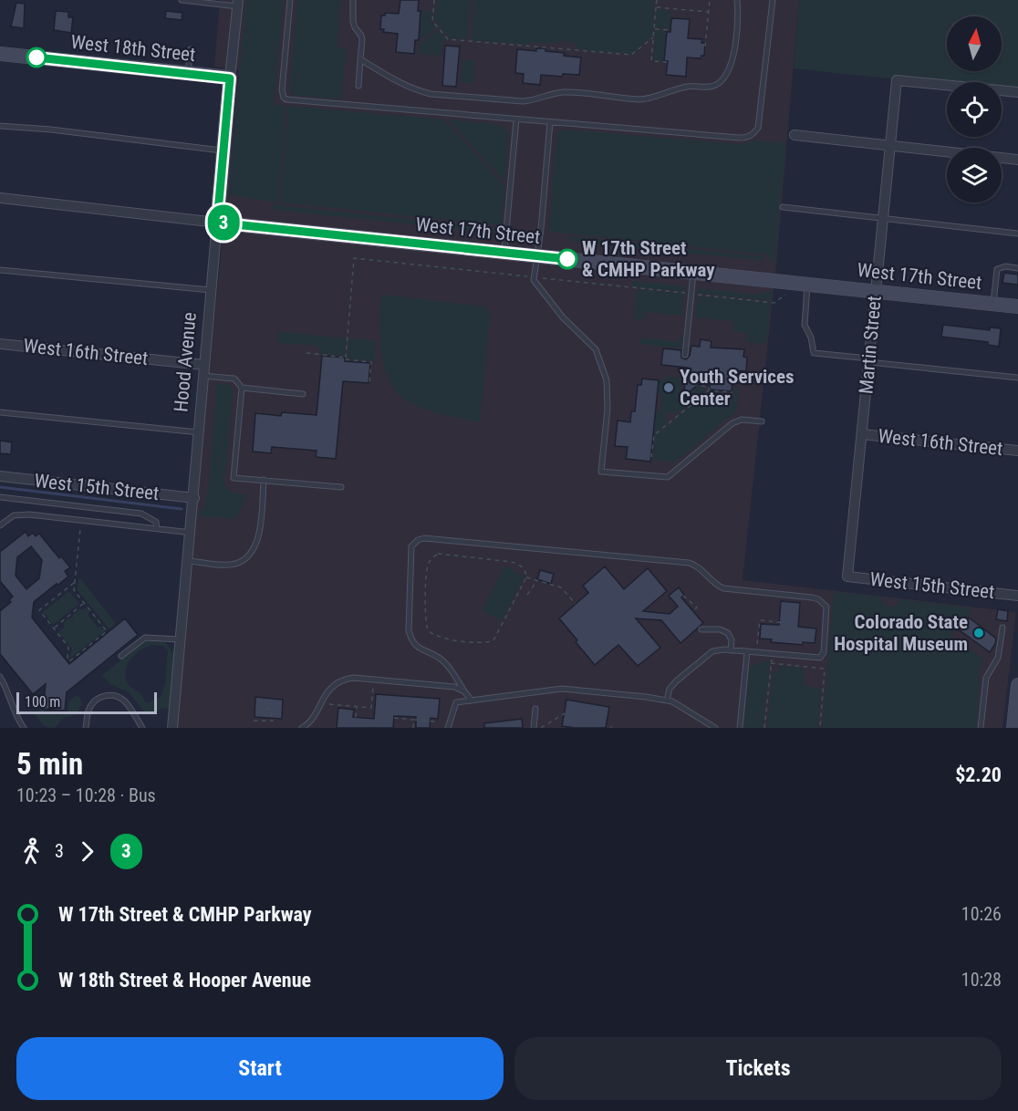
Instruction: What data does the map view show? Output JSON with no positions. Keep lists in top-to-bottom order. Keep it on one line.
{"streets":{"street":["West 18th Street","West 17th Street","Martin Street","West 16th Street","Hood Avenue","West 15th Street"]},"crossings":[["West 18th Street","Hood Avenue"],["West 17th Street","Martin Street"],["West 17th Street","Hood Avenue"],["Martin Street","West 16th Street"],["Martin Street","West 15th Street"],["West 16th Street","Hood Avenue"],["Hood Avenue","West 15th Street"]],"places":["W 17th Street & CMHP Parkway","Youth Services Center","Colorado State Hospital Museum"],"lines":["bus line 3"],"scale_bar":"100 m","north":"top","page":{"on_map":"3","scale":"100 m","heading":["5 min","10:23 – 10:28 · Bus","$2.20"],"legs":["3","3"],"list":[{"name":"W 17th Street & CMHP Parkway","value":"10:26"},{"name":"W 18th Street & Hooper Avenue","value":"10:28"}],"buttons":["Start","Tickets"]}}
